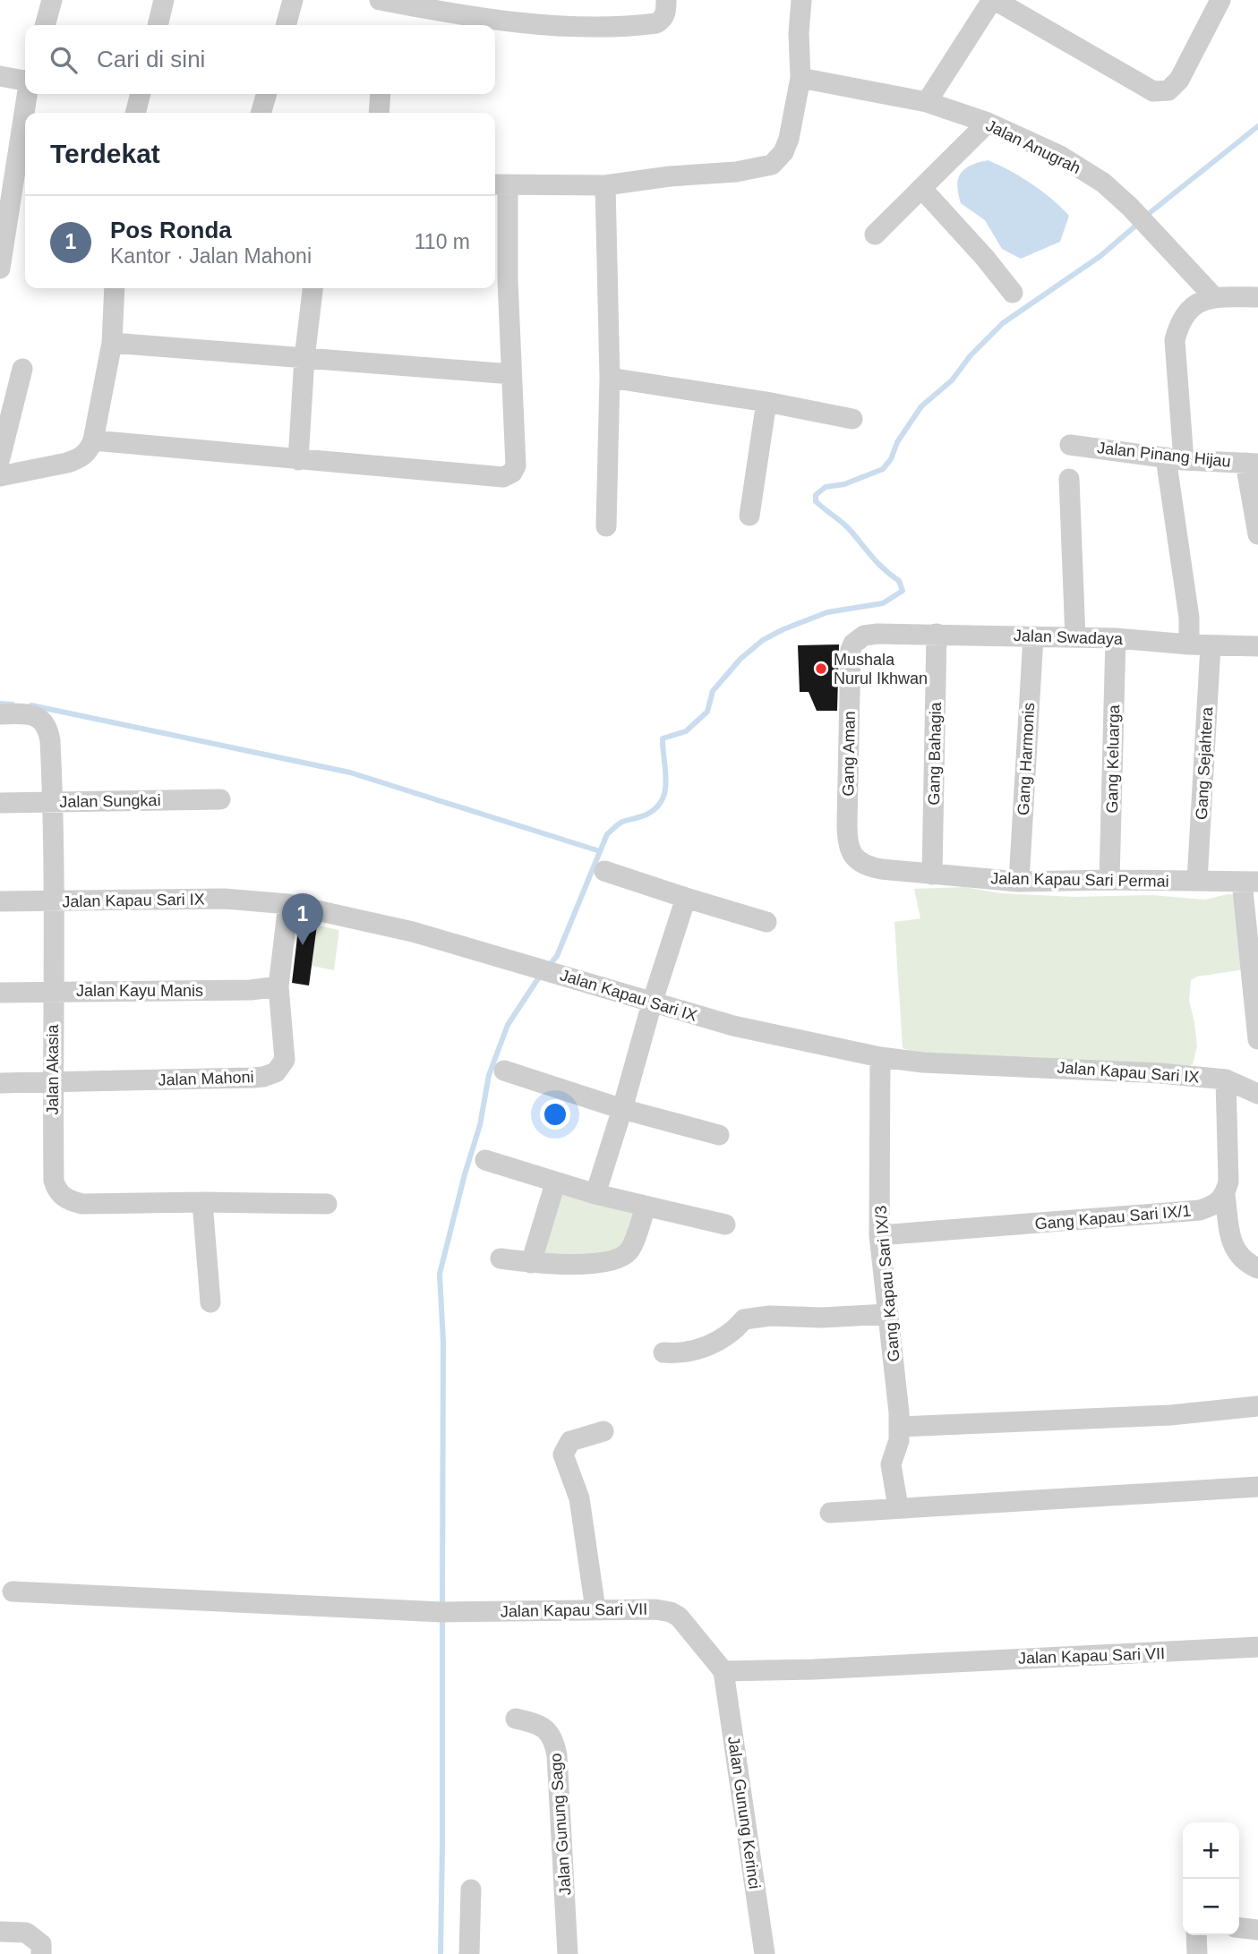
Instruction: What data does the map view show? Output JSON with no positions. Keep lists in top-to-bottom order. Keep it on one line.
{"streets":{"street":["Jalan Anugrah","Jalan Pinang Hijau","Jalan Swadaya","Gang Aman","Gang Bahagia","Gang Harmonis","Gang Keluarga","Gang Sejahtera","Jalan Sungkai","Jalan Kapau Sari Permai","Jalan Kapau Sari IX","Jalan Kayu Manis","Jalan Akasia","Jalan Mahoni","Gang Kapau Sari IX/1","Gang Kapau Sari IX/3","Jalan Kapau Sari VII","Jalan Gunung Kerinci","Jalan Gunung Sago"]},"crossings":[["Jalan Swadaya","Gang Aman"],["Jalan Swadaya","Gang Bahagia"],["Jalan Swadaya","Gang Harmonis"],["Jalan Swadaya","Gang Keluarga"],["Jalan Swadaya","Gang Sejahtera"],["Gang Aman","Jalan Kapau Sari Permai"],["Gang Bahagia","Jalan Kapau Sari Permai"],["Gang Harmonis","Jalan Kapau Sari Permai"],["Gang Keluarga","Jalan Kapau Sari Permai"],["Gang Sejahtera","Jalan Kapau Sari Permai"],["Jalan Sungkai","Jalan Akasia"],["Jalan Kapau Sari IX","Jalan Akasia"],["Jalan Kapau Sari IX","Jalan Mahoni"],["Jalan Kapau Sari IX","Gang Kapau Sari IX/3"],["Jalan Kayu Manis","Jalan Akasia"],["Jalan Kayu Manis","Jalan Mahoni"],["Jalan Akasia","Jalan Mahoni"],["Gang Kapau Sari IX/1","Gang Kapau Sari IX/3"],["Jalan Kapau Sari VII","Jalan Gunung Kerinci"]],"places":["Mushala Nurul Ikhwan"],"page":{"search":"Cari di sini","heading":"Terdekat","list":[{"mark":"1","name":"Pos Ronda","note":"Kantor · Jalan Mahoni","value":"110 m"}],"pins":"1","map_buttons":["+","−"]}}
